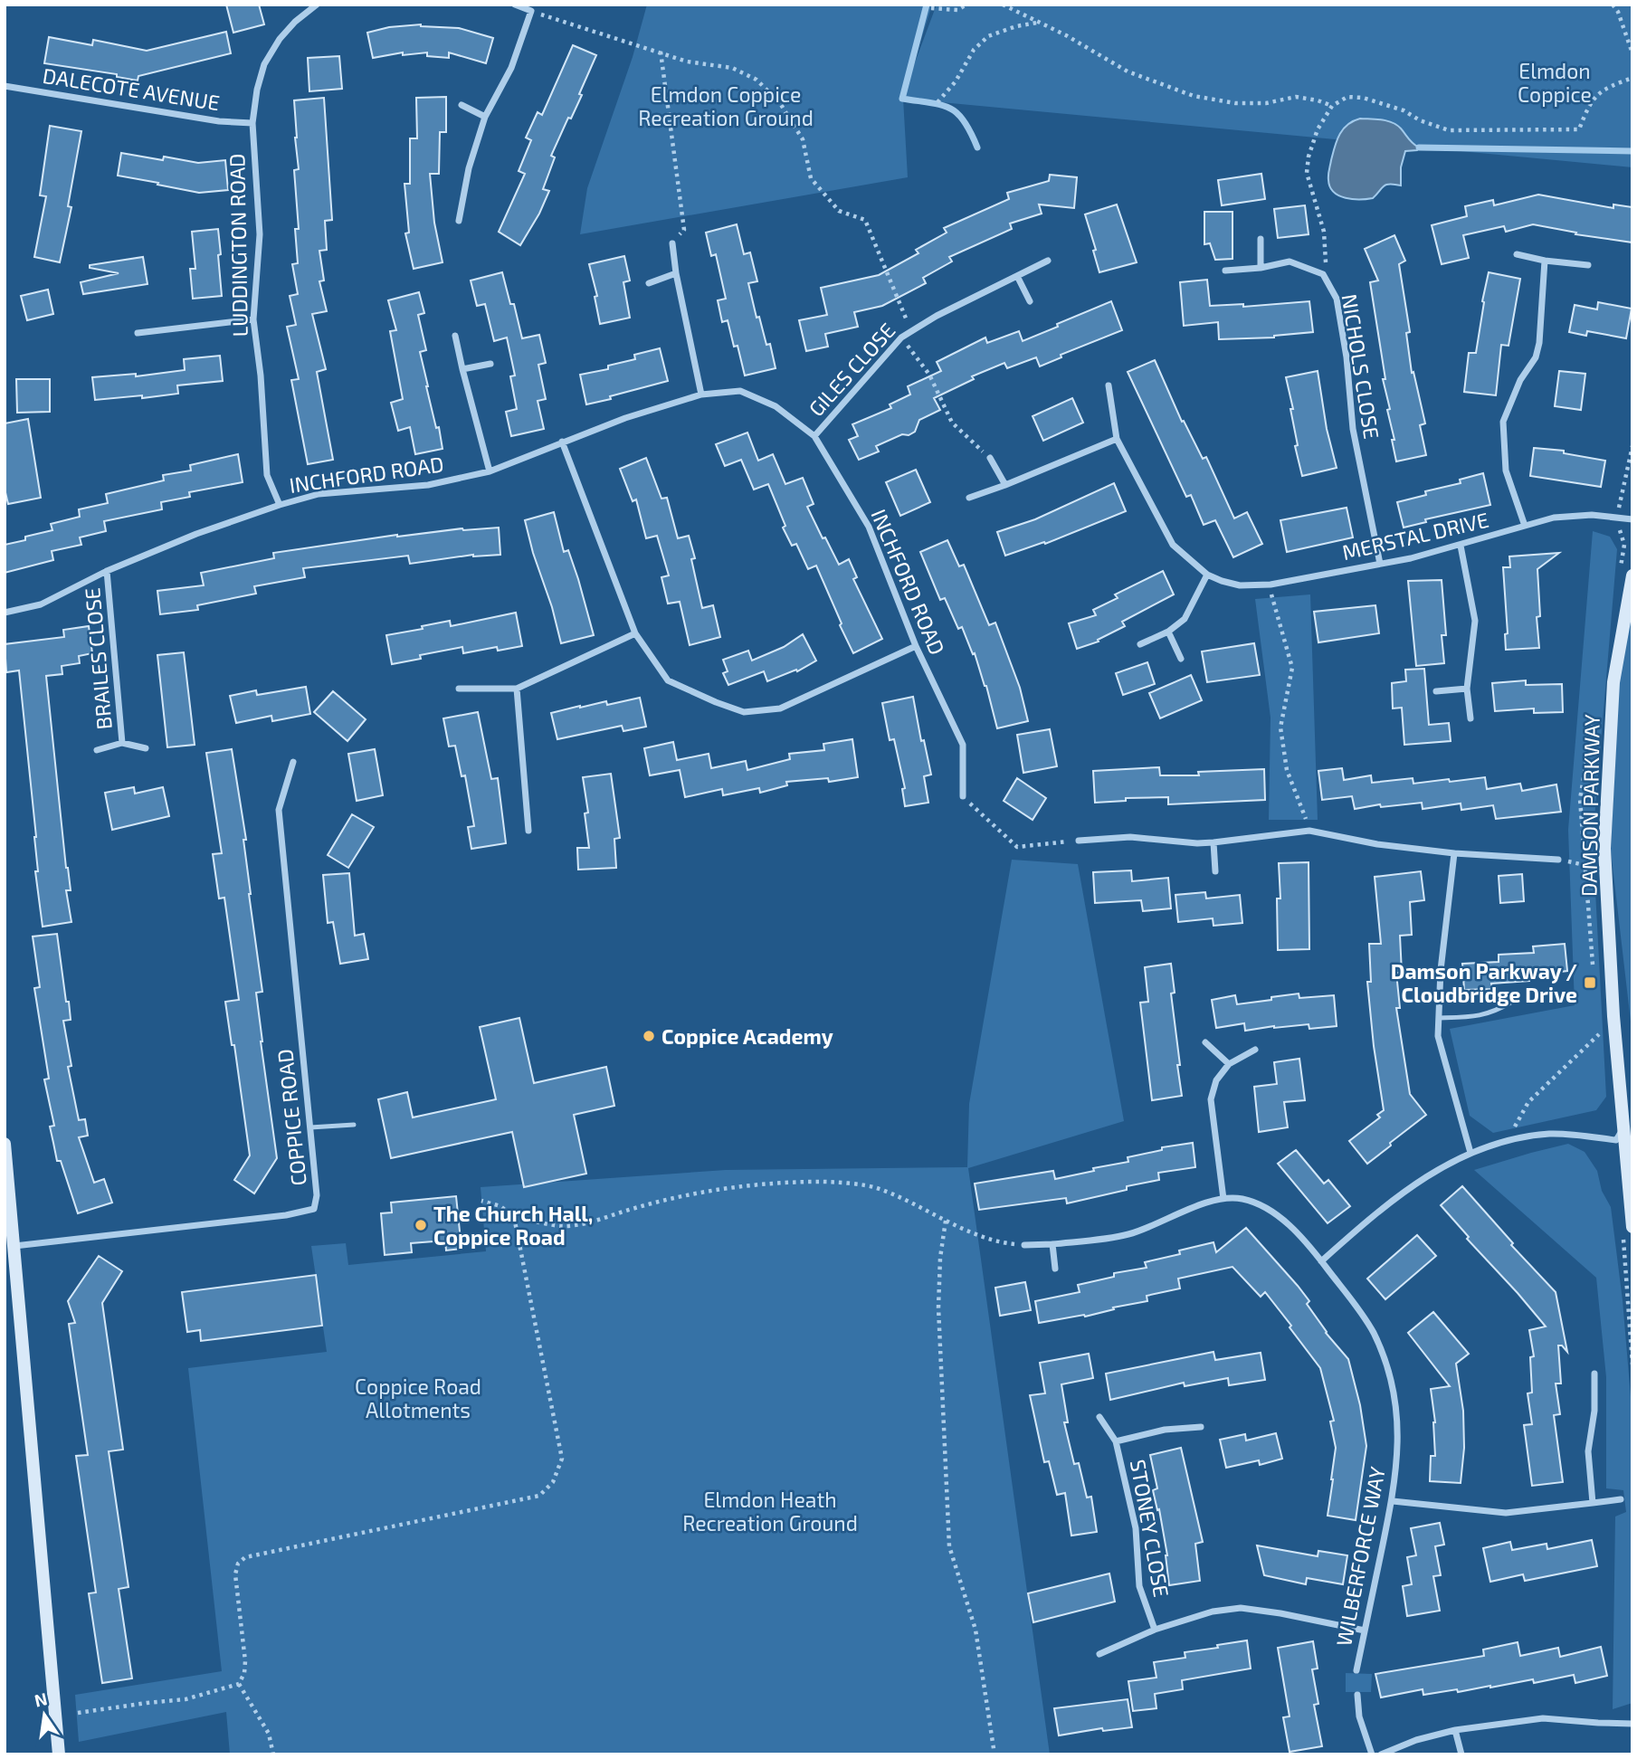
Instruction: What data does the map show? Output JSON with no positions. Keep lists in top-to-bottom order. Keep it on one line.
{"streets":{"street":["DALECOTE AVENUE","LUDDINGTON ROAD","NICHOLS CLOSE","GILES CLOSE","INCHFORD ROAD","MERSTAL DRIVE","BRAILES CLOSE","DAMSON PARKWAY","COPPICE ROAD","STONEY CLOSE","WILBERFORCE WAY"]},"crossings":[["DALECOTE AVENUE","LUDDINGTON ROAD"],["LUDDINGTON ROAD","INCHFORD ROAD"],["NICHOLS CLOSE","MERSTAL DRIVE"],["GILES CLOSE","INCHFORD ROAD"],["INCHFORD ROAD","BRAILES CLOSE"]],"parks":["Elmdon Coppice","Elmdon Coppice Recreation Ground","Coppice Road Allotments","Elmdon Heath Recreation Ground"],"places":{"transit":["Damson Parkway / Cloudbridge Drive"],"other":["Coppice Academy","The Church Hall, Coppice Road"]},"north":"top"}
